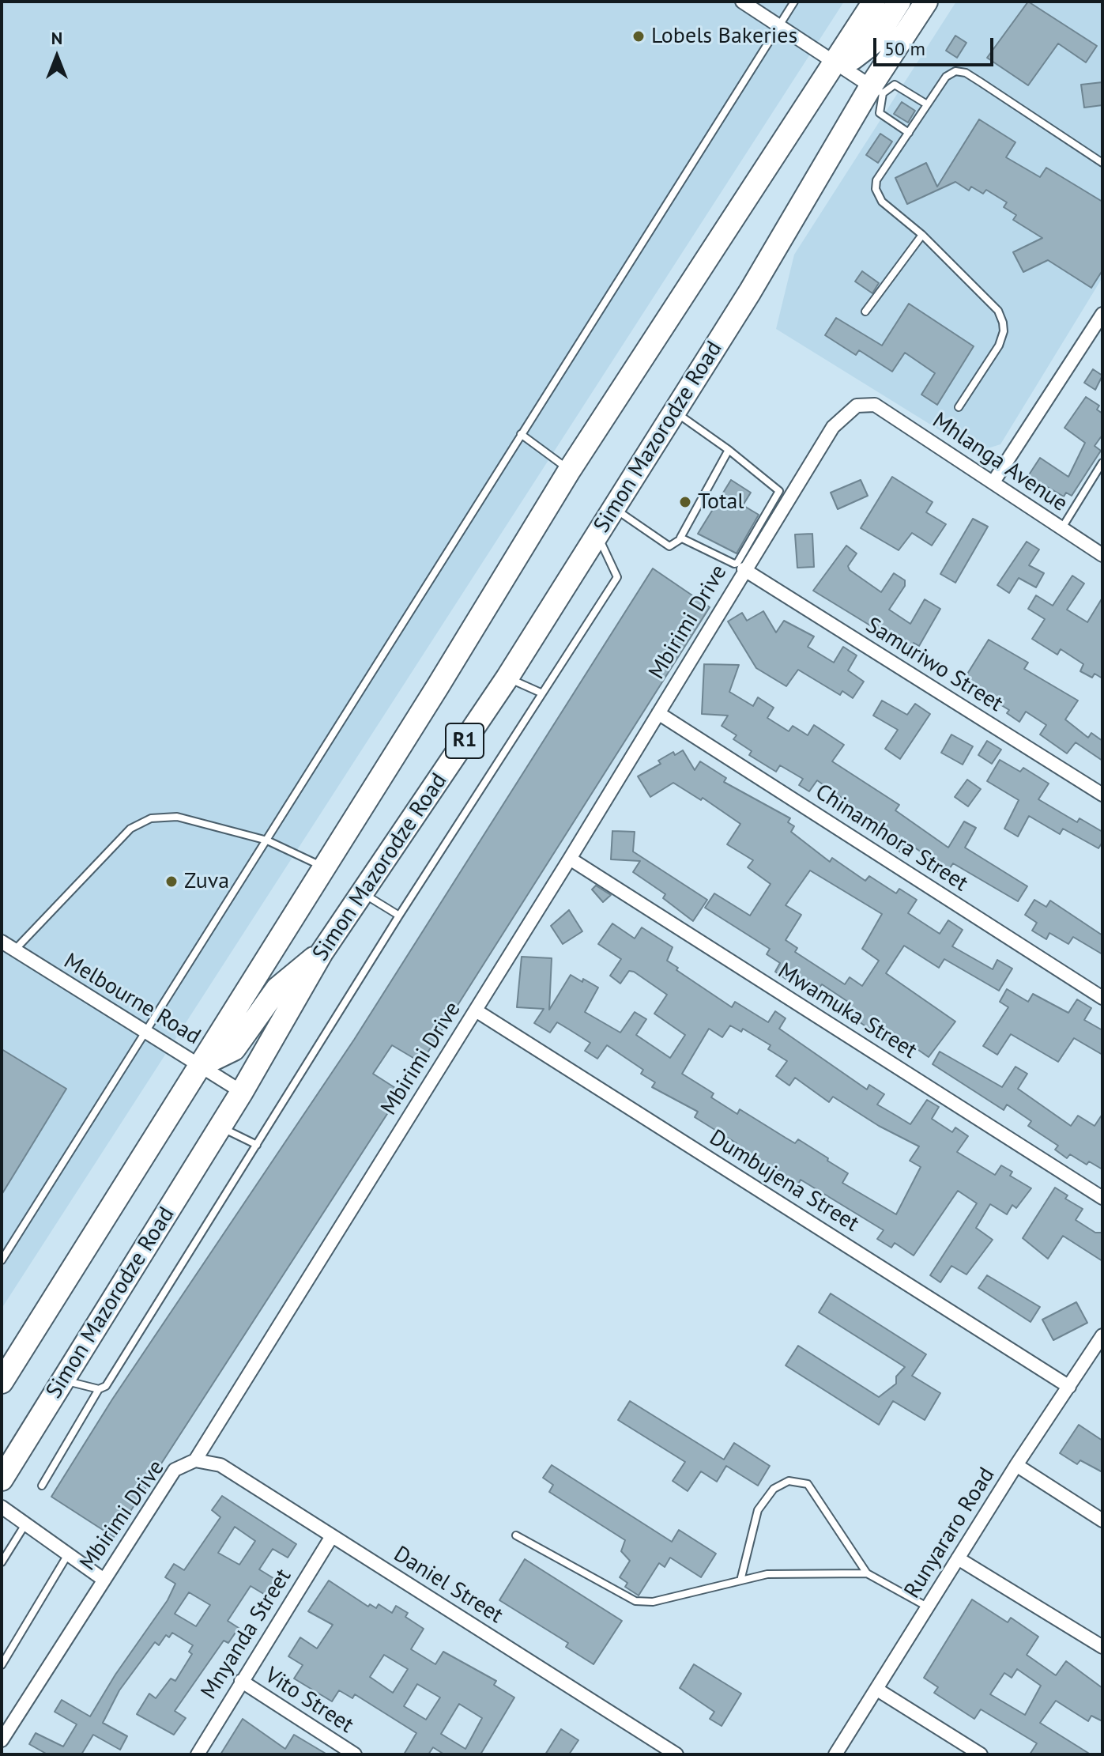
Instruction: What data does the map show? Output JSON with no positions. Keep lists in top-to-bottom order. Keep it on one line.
{"streets":{"highway":["Simon Mazorodze Road","R1"],"street":["Mhlanga Avenue","Mbirimi Drive","Samuriwo Street","Chinamhora Street","Melbourne Road","Mwamuka Street","Dumbujena Street","Runyararo Road","Daniel Street","Mnyanda Street","Vito Street"]},"crossings":[["Simon Mazorodze Road","Melbourne Road"],["Mhlanga Avenue","Mbirimi Drive"],["Mbirimi Drive","Samuriwo Street"],["Mbirimi Drive","Chinamhora Street"],["Mbirimi Drive","Mwamuka Street"],["Mbirimi Drive","Dumbujena Street"],["Mbirimi Drive","Daniel Street"],["Dumbujena Street","Runyararo Road"],["Daniel Street","Mnyanda Street"],["Mnyanda Street","Vito Street"]],"places":["Lobels Bakeries","Total","Zuva"],"scale_bar":"50 m","north":"top"}
